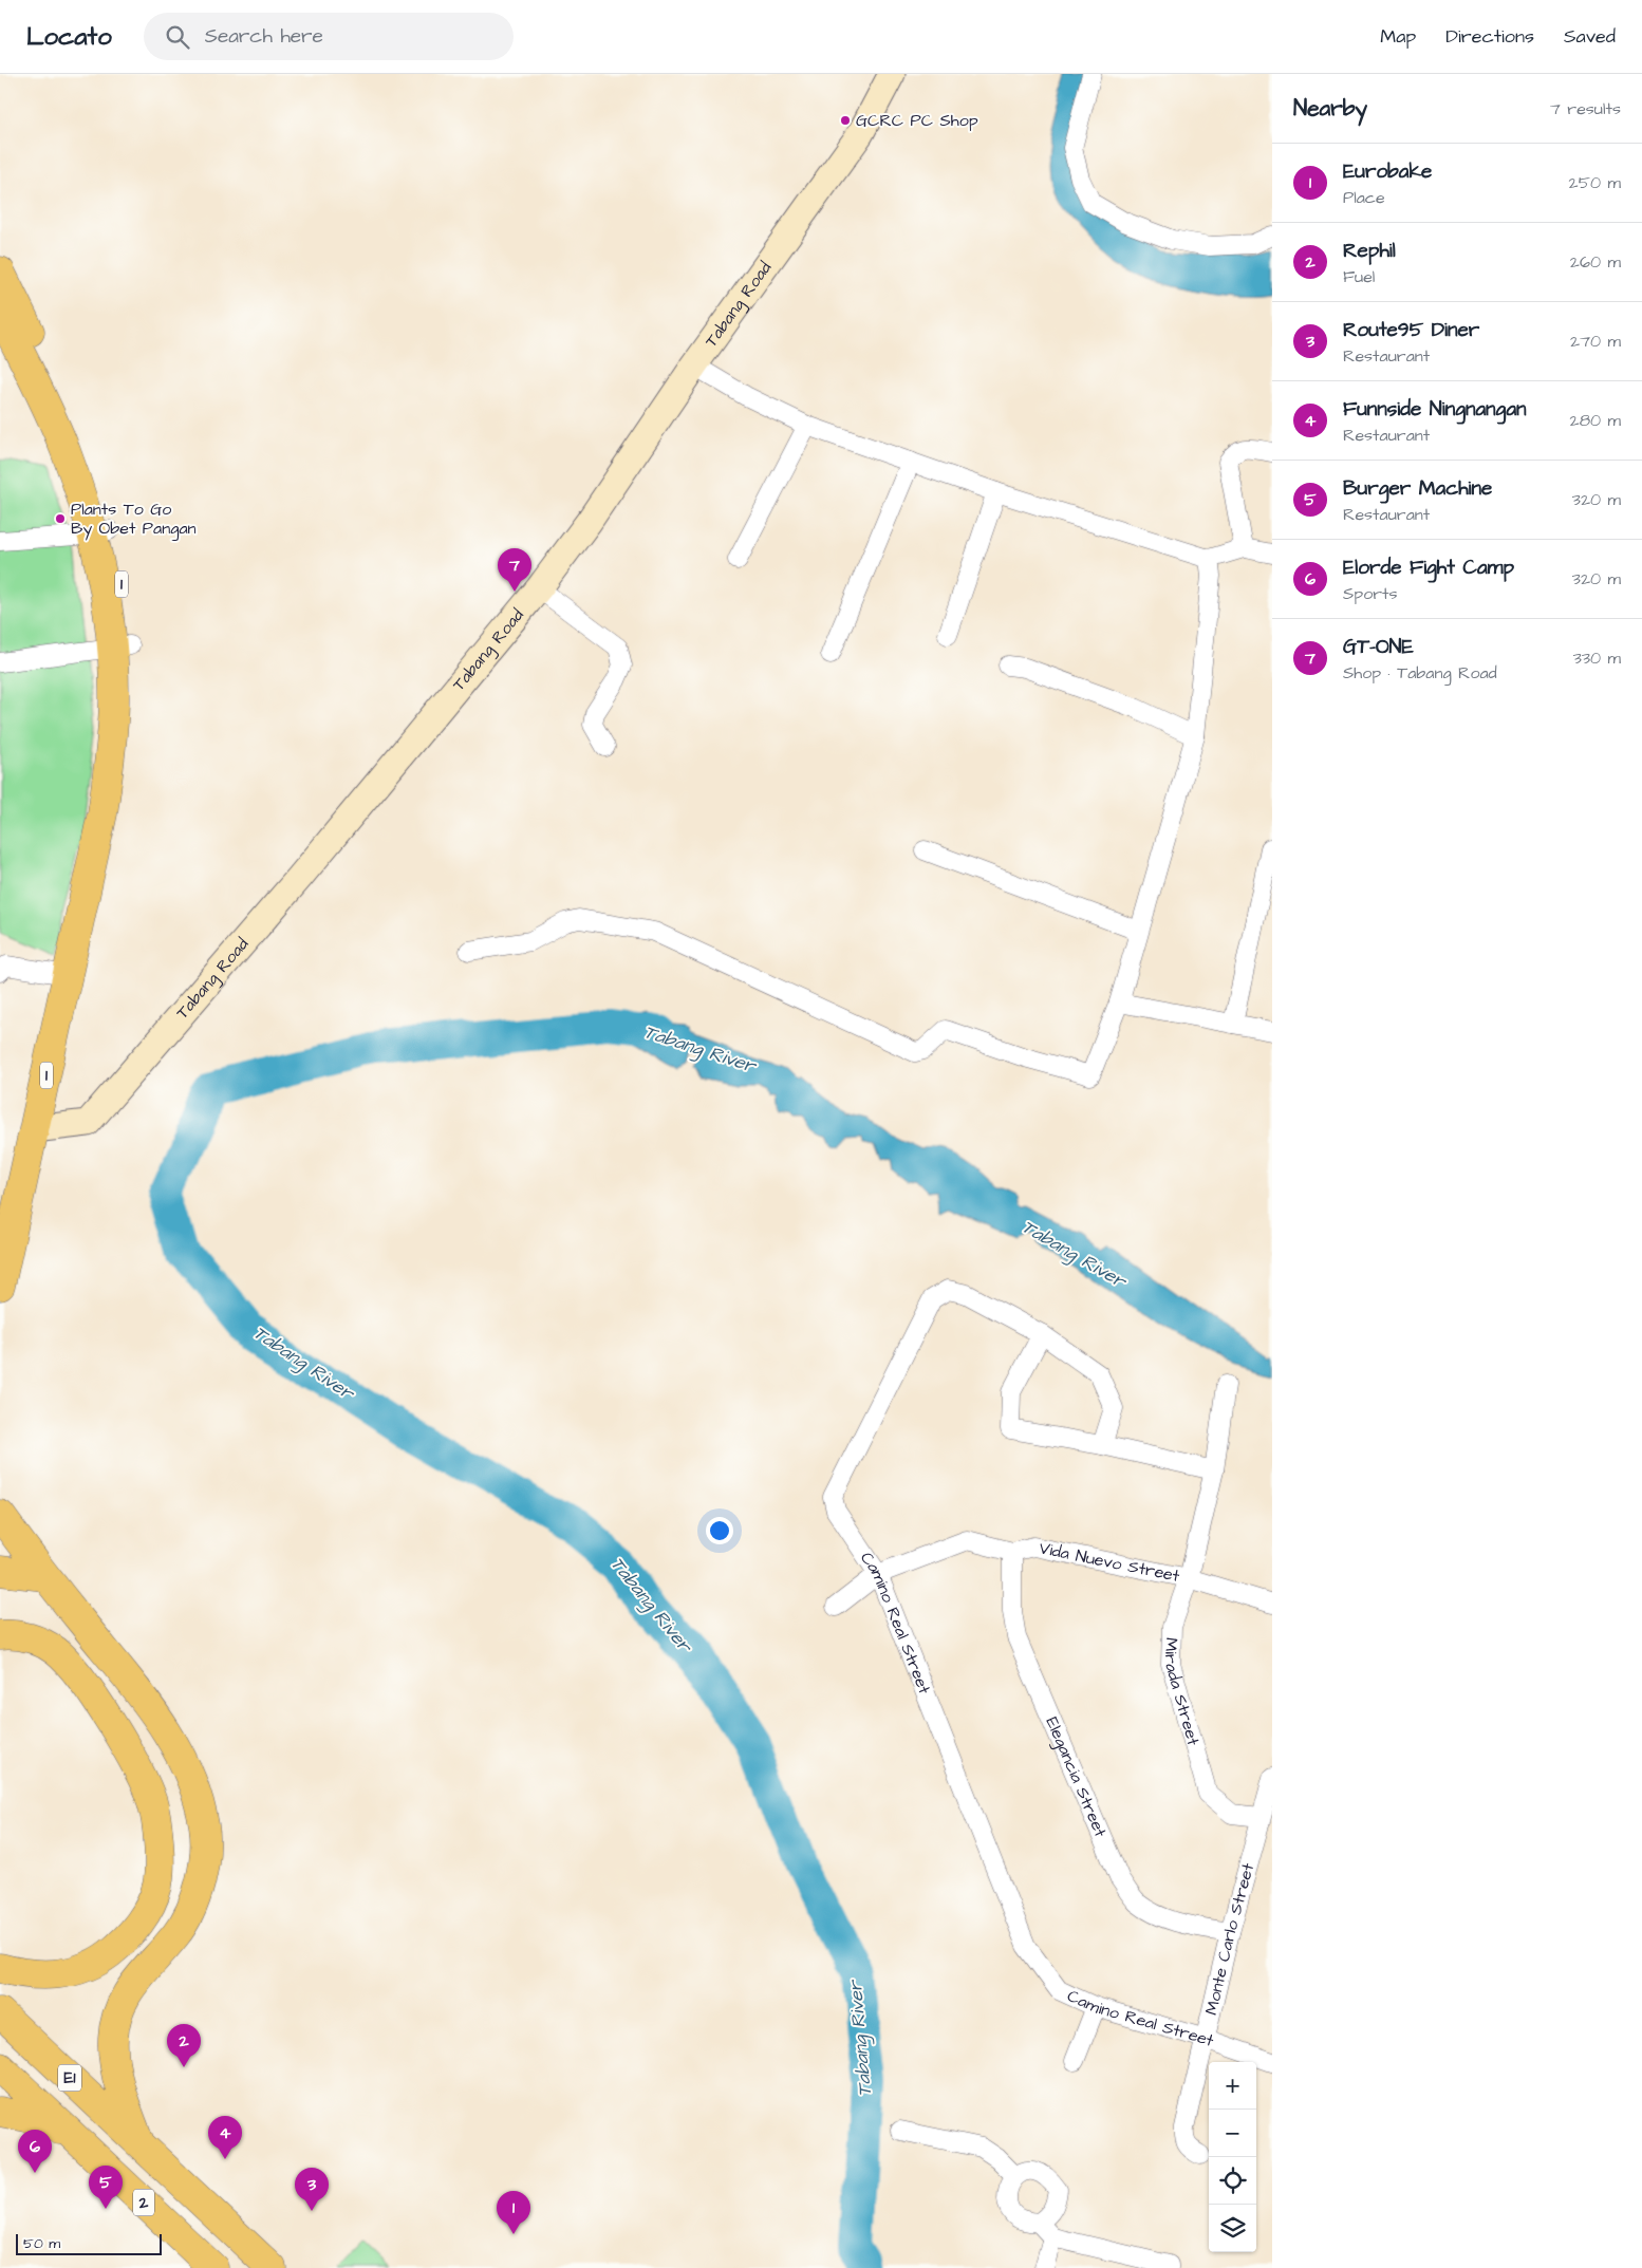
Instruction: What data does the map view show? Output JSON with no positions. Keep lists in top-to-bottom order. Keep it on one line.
{"streets":{"highway":["1","E1","2"],"main road":["Tabang Road"],"street":["Vida Nuevo Street","Camino Real Street","Mirada Street","Elegancia Street","Monte Carlo Street"]},"crossings":[["Tabang Road","1"],["Vida Nuevo Street","Camino Real Street"],["Vida Nuevo Street","Mirada Street"],["Vida Nuevo Street","Elegancia Street"],["Camino Real Street","Monte Carlo Street"],["Mirada Street","Monte Carlo Street"],["Elegancia Street","Monte Carlo Street"],["E1","2"]],"water":["Tabang River"],"places":["GCRC PC Shop","Plants To Go By Obet Pangan"],"scale_bar":"50 m","page":{"header":"Locato","search":"Search here","nav":["Map","Directions","Saved"],"heading":["Nearby","7 results"],"list":[{"mark":"1","name":"Eurobake","note":"Place","value":"250 m"},{"mark":"2","name":"Rephil","note":"Fuel","value":"260 m"},{"mark":"3","name":"Route95 Diner","note":"Restaurant","value":"270 m"},{"mark":"4","name":"Funnside Ningnangan","note":"Restaurant","value":"280 m"},{"mark":"5","name":"Burger Machine","note":"Restaurant","value":"320 m"},{"mark":"6","name":"Elorde Fight Camp","note":"Sports","value":"320 m"},{"mark":"7","name":"GT-ONE","note":"Shop · Tabang Road","value":"330 m"}],"pins":["7","2","4","6","5","3","1"],"map_buttons":["+","−"],"scale":"50 m"}}
